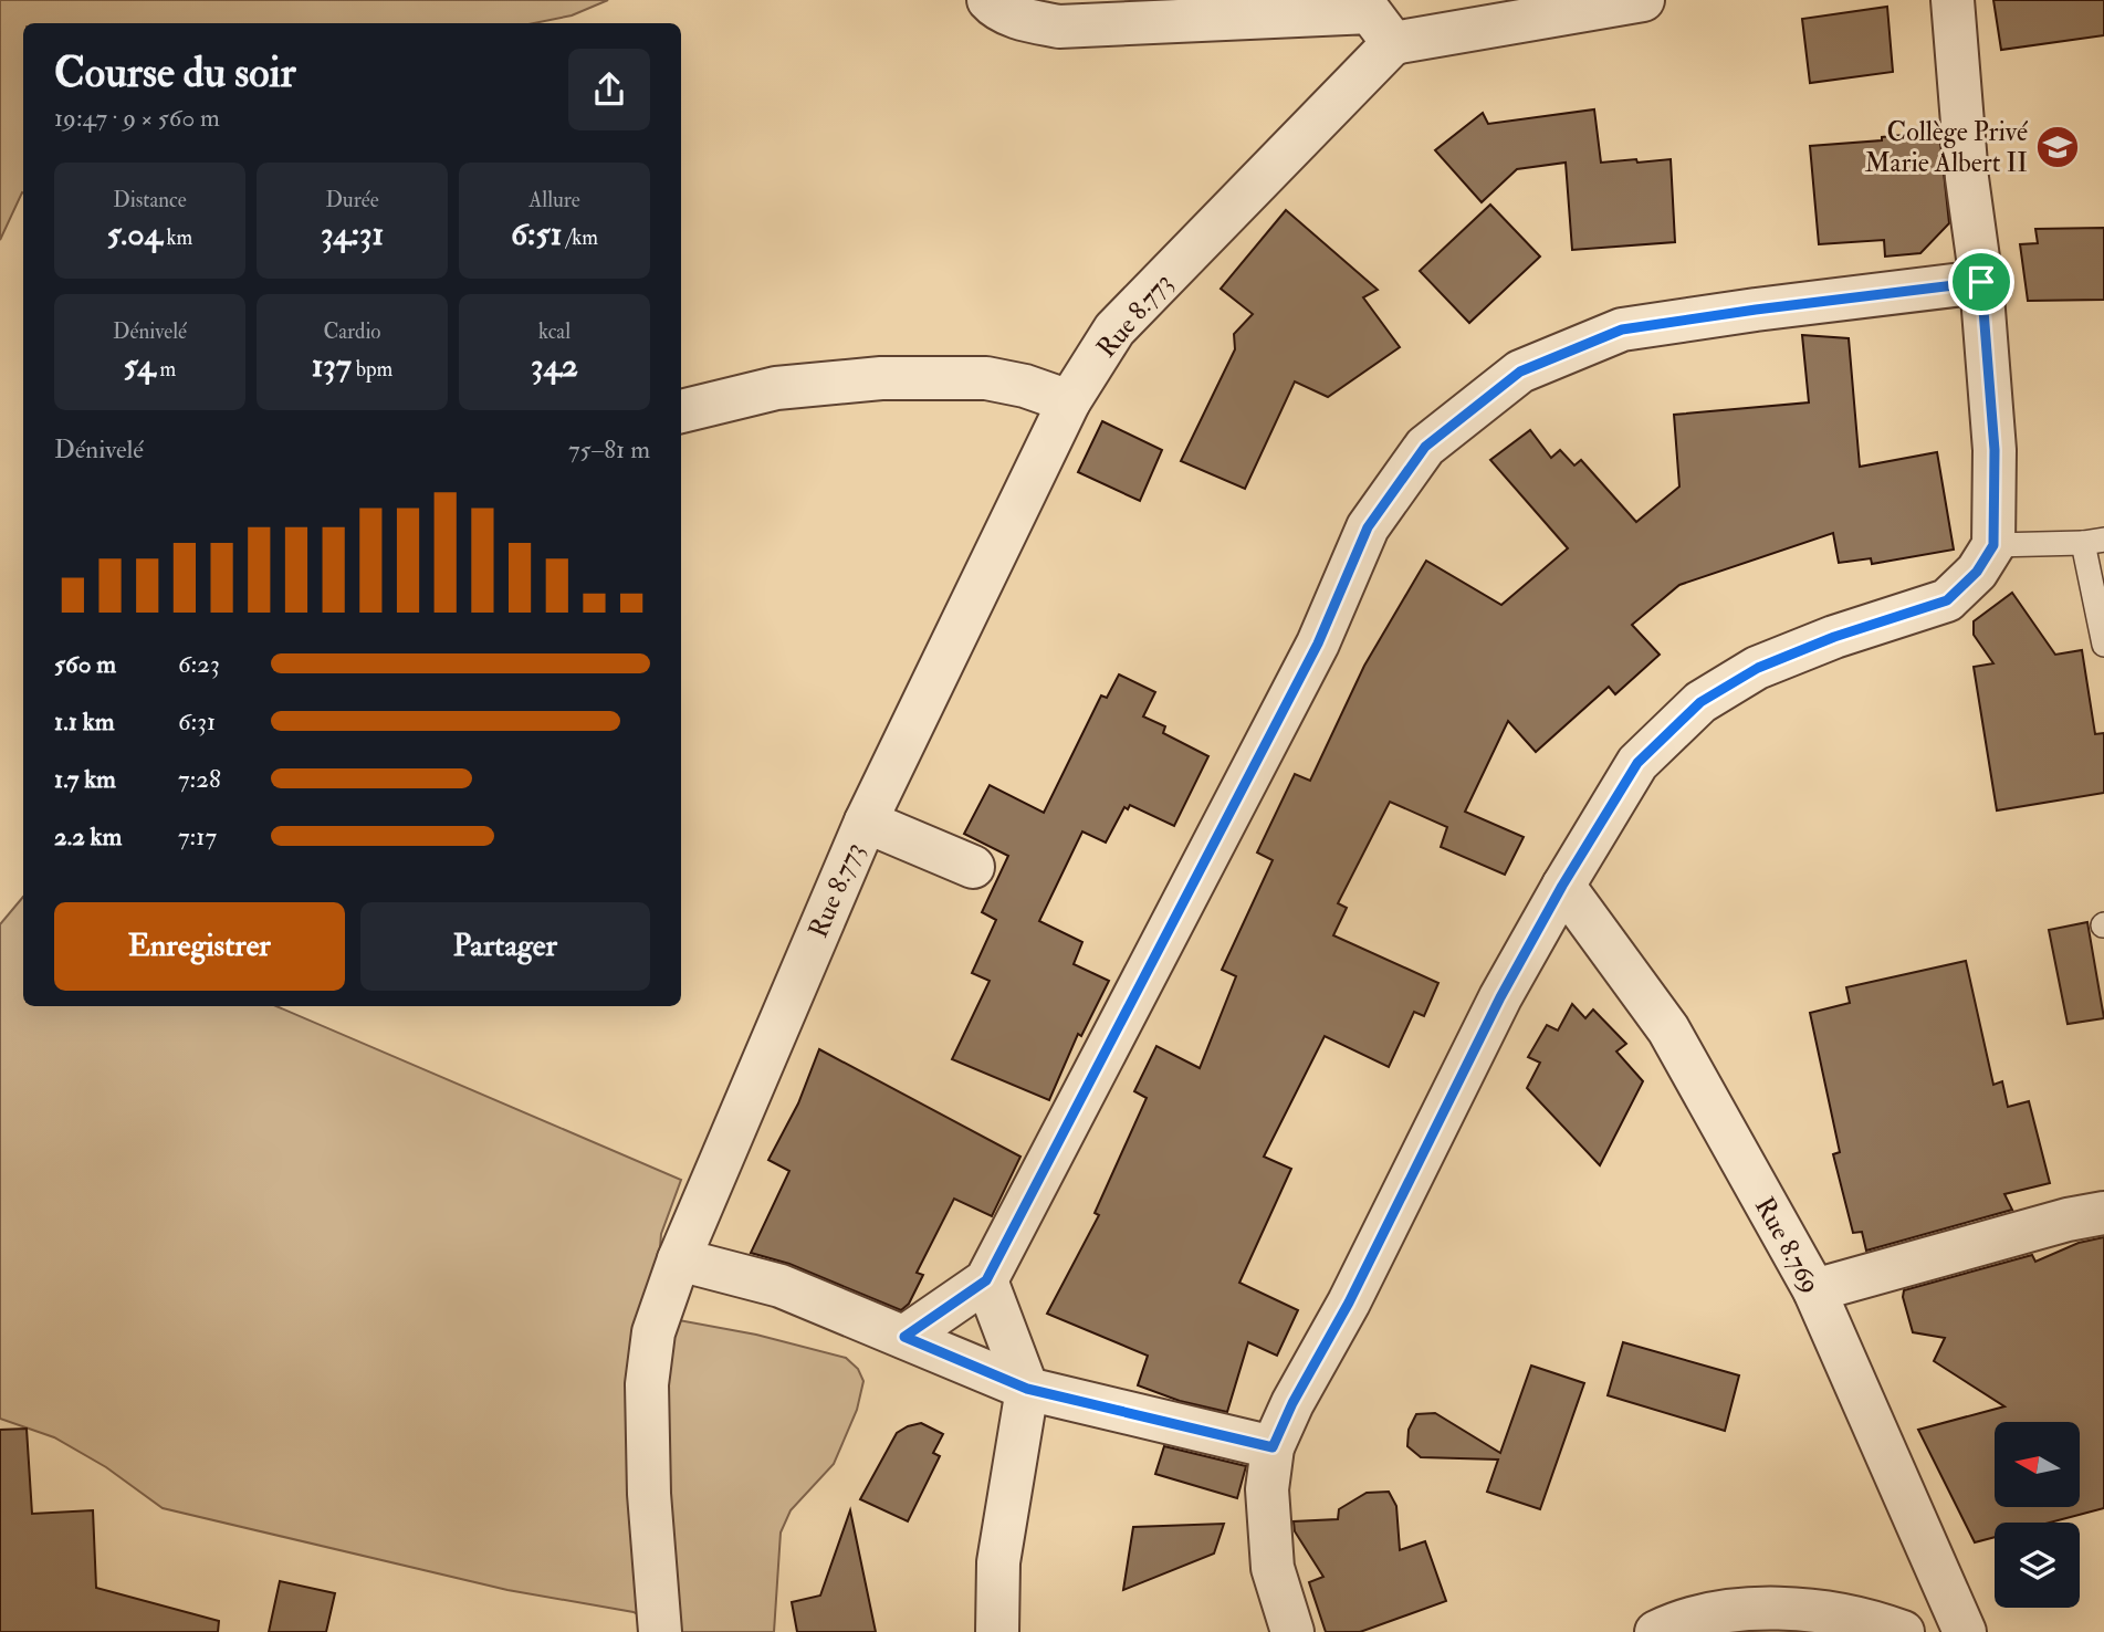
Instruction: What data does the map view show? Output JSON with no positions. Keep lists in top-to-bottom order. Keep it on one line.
{"streets":{"street":["Rue 8.773","Rue 8.769"]},"places":{"school or university":["Collège Privé Marie Albert II"]},"north":"left","page":{"heading":["Course du soir","19:47 · 9 × 560 m"],"stats":[["Distance","5.04 km"],["Durée","34:31"],["Allure","6:51 /km"],["Dénivelé","54 m"],["Cardio","137 bpm"],["kcal","342"]],"chart":["Dénivelé","75–81 m"],"list":[{"name":"560 m","note":"6:23"},{"name":"1.1 km","note":"6:31"},{"name":"1.7 km","note":"7:28"},{"name":"2.2 km","note":"7:17"}],"buttons":["Enregistrer","Partager"]}}
